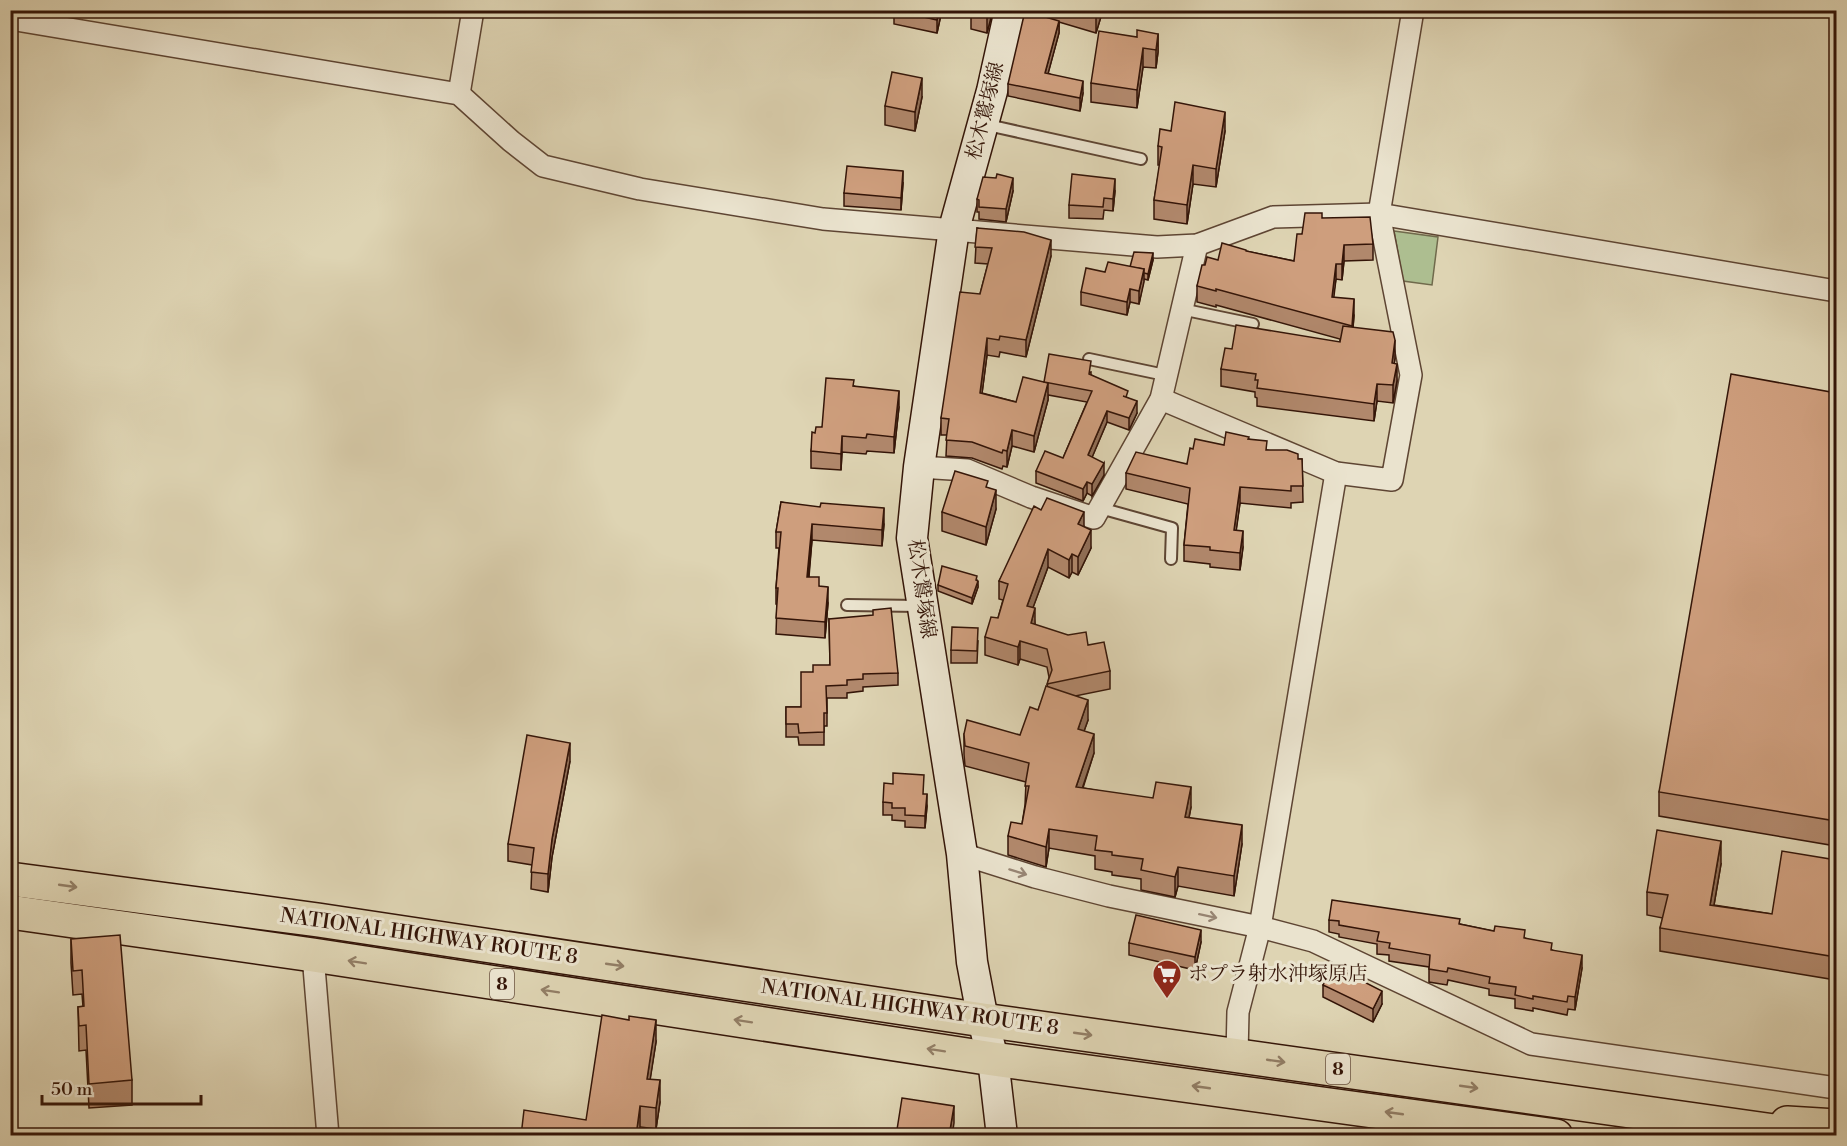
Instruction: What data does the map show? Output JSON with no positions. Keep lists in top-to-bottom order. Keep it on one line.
{"streets":{"highway":["NATIONAL HIGHWAY ROUTE 8","8"],"main road":["松木鷲塚線"]},"crossings":[["松木鷲塚線","NATIONAL HIGHWAY ROUTE 8"]],"places":{"supermarket":["ポプラ射水沖塚原店"]},"scale_bar":"50 m"}
